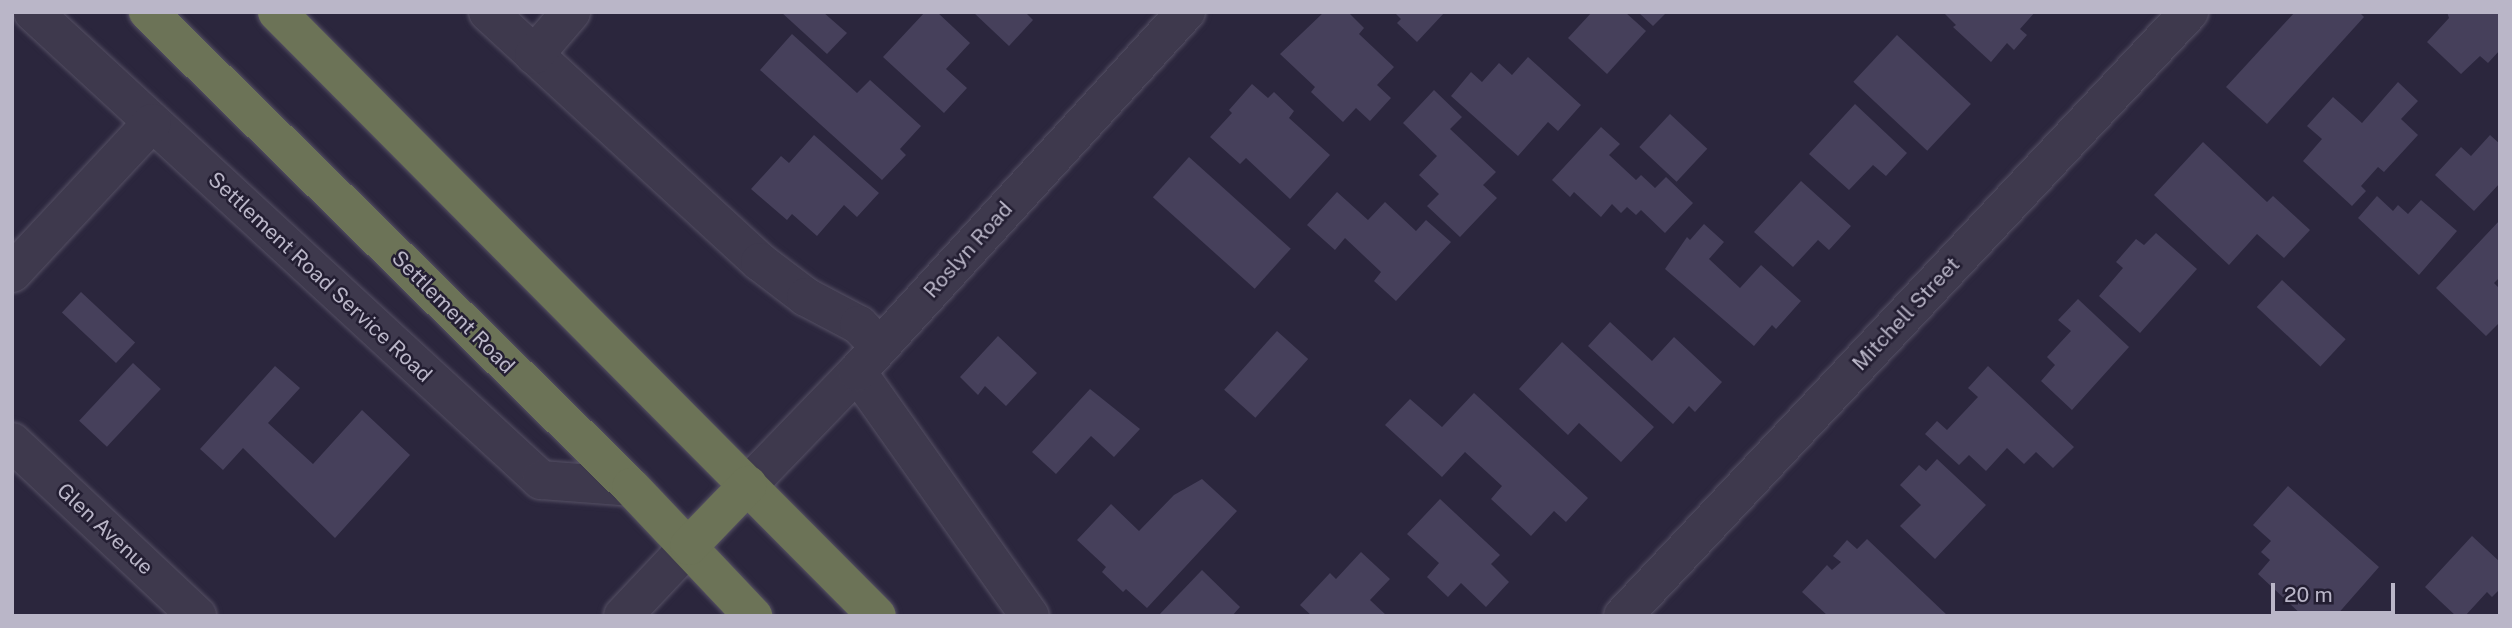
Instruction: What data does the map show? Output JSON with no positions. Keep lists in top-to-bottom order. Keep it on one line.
{"streets":{"highway":["Settlement Road"],"street":["Roslyn Road","Settlement Road Service Road","Mitchell Street","Glen Avenue"]},"crossings":[["Settlement Road Service Road","Settlement Road"]],"scale_bar":"20 m"}
